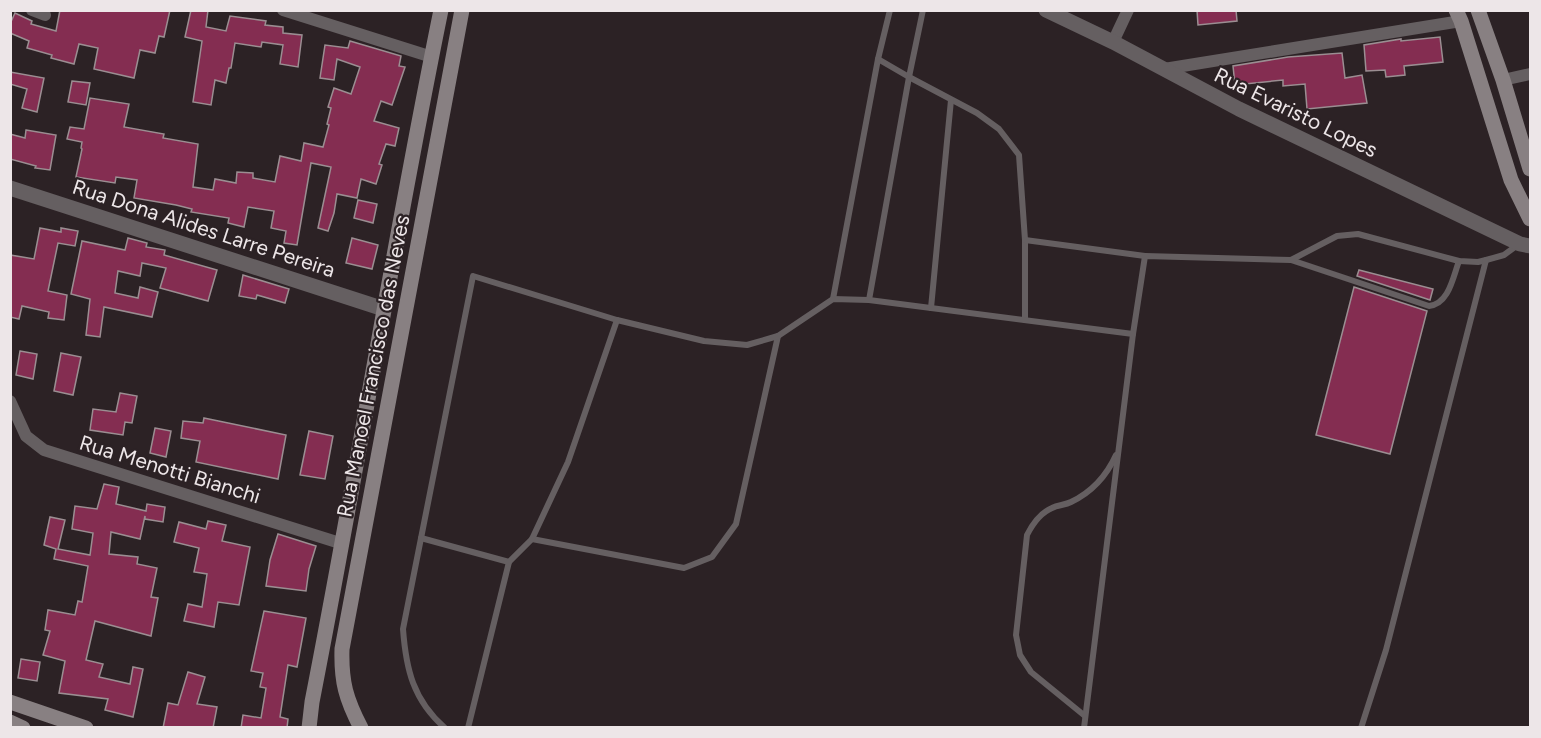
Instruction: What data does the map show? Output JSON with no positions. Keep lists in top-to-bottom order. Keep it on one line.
{"streets":{"main road":["Rua Manoel Francisco das Neves"],"street":["Rua Evaristo Lopes","Rua Dona Alides Larre Pereira","Rua Menotti Bianchi"]},"crossings":[["Rua Dona Alides Larre Pereira","Rua Manoel Francisco das Neves"],["Rua Manoel Francisco das Neves","Rua Menotti Bianchi"]]}
